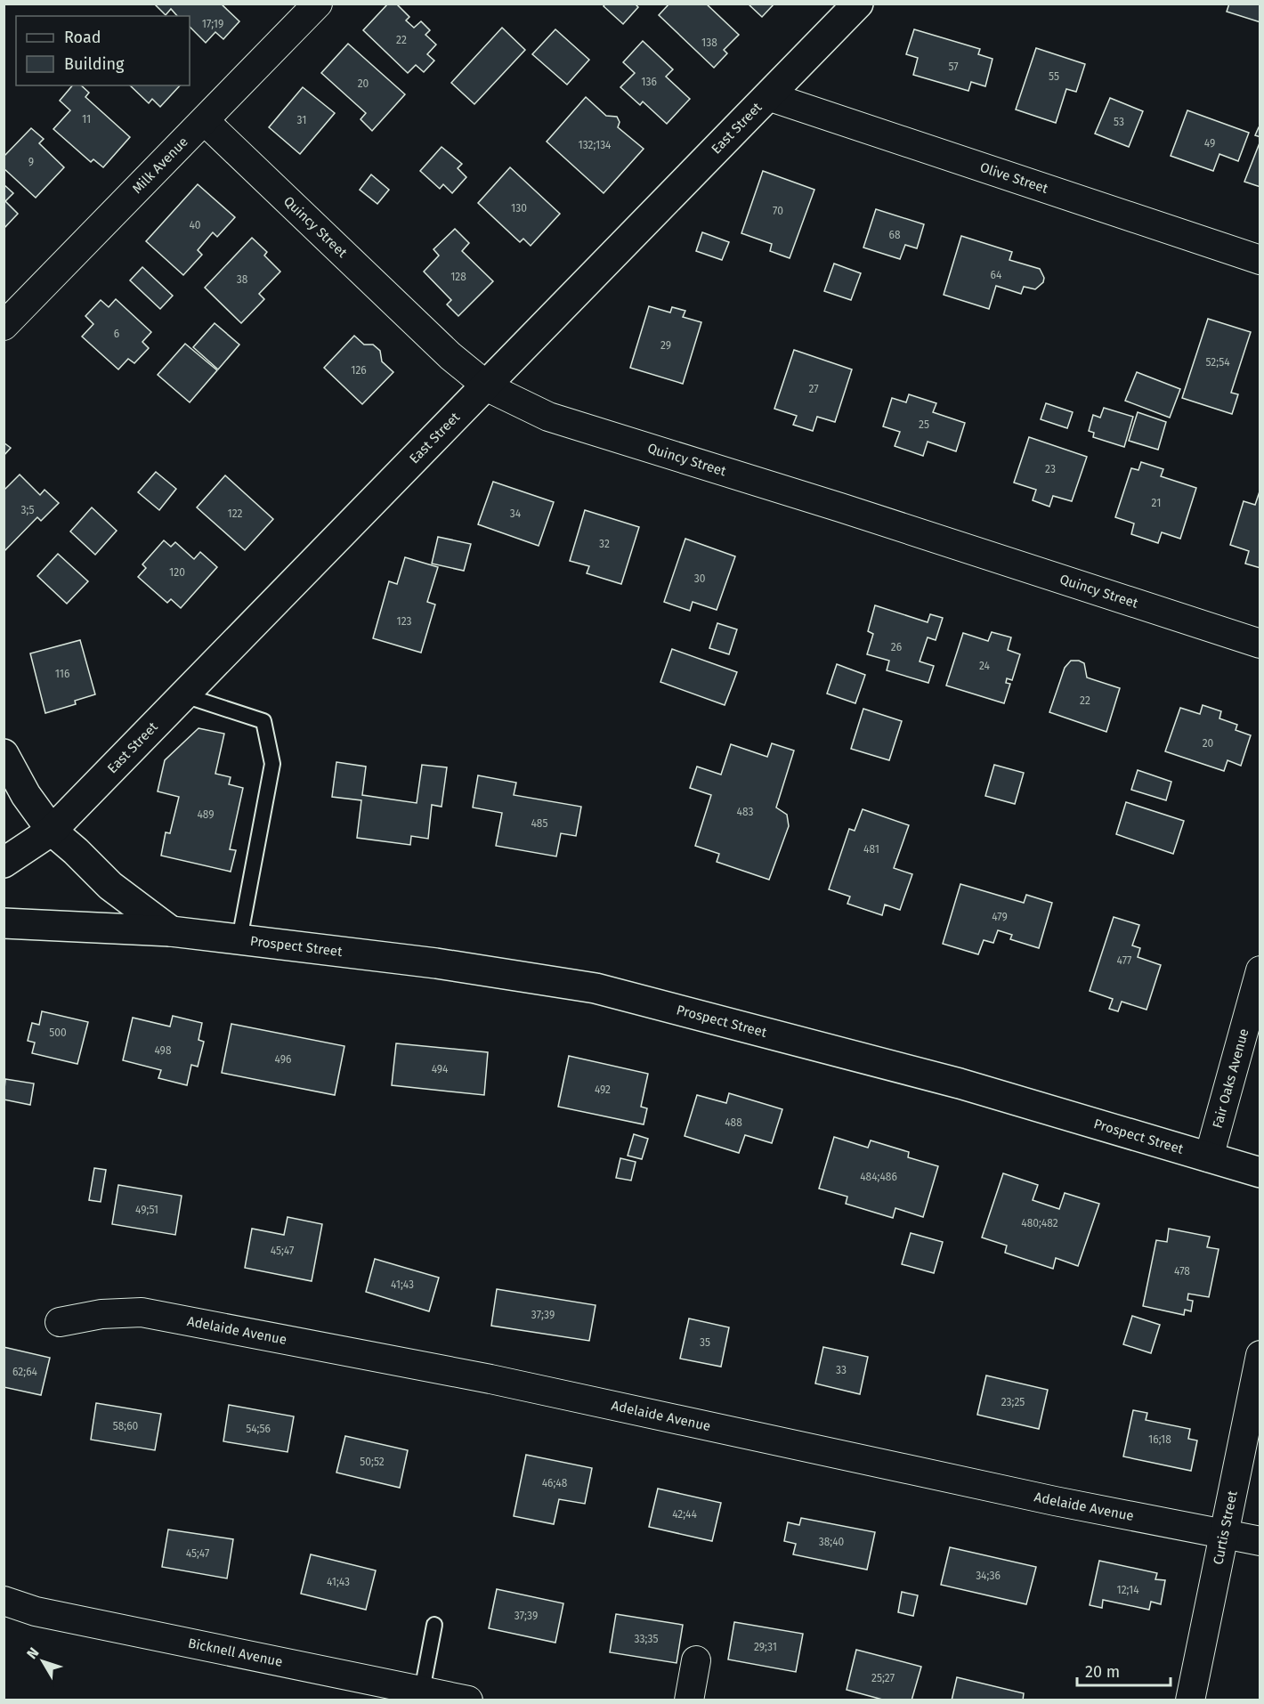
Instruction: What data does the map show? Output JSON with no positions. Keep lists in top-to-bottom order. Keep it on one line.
{"streets":{"street":["East Street","Milk Avenue","Olive Street","Quincy Street","Prospect Street","Fair Oaks Avenue","Adelaide Avenue","Curtis Street","Bicknell Avenue"]},"crossings":[["East Street","Olive Street"],["East Street","Quincy Street"],["Milk Avenue","Quincy Street"],["Prospect Street","Fair Oaks Avenue"],["Adelaide Avenue","Curtis Street"]],"house_numbers":["17;19","22","138","57","55","136","20","11","31","53","49","132;134","9","130","70","40","68","64","128","38","6","29","52;54","126","27","25","23","21","3;5","122","34","32","120","30","123","26","24","116","22","20","483","489","485","481","479","477","500","498","496","494","492","488","484;486","49;51","480;482","45;47","478","41;43","37;39","35","33","62;64","23;25","58;60","54;56","16;18","50;52","46;48","42;44","38;40","45;47","34;36","41;43","12;14","37;39","33;35","29;31","25;27"],"legend":["Road","Building"],"scale_bar":"20 m","north":"top left"}
